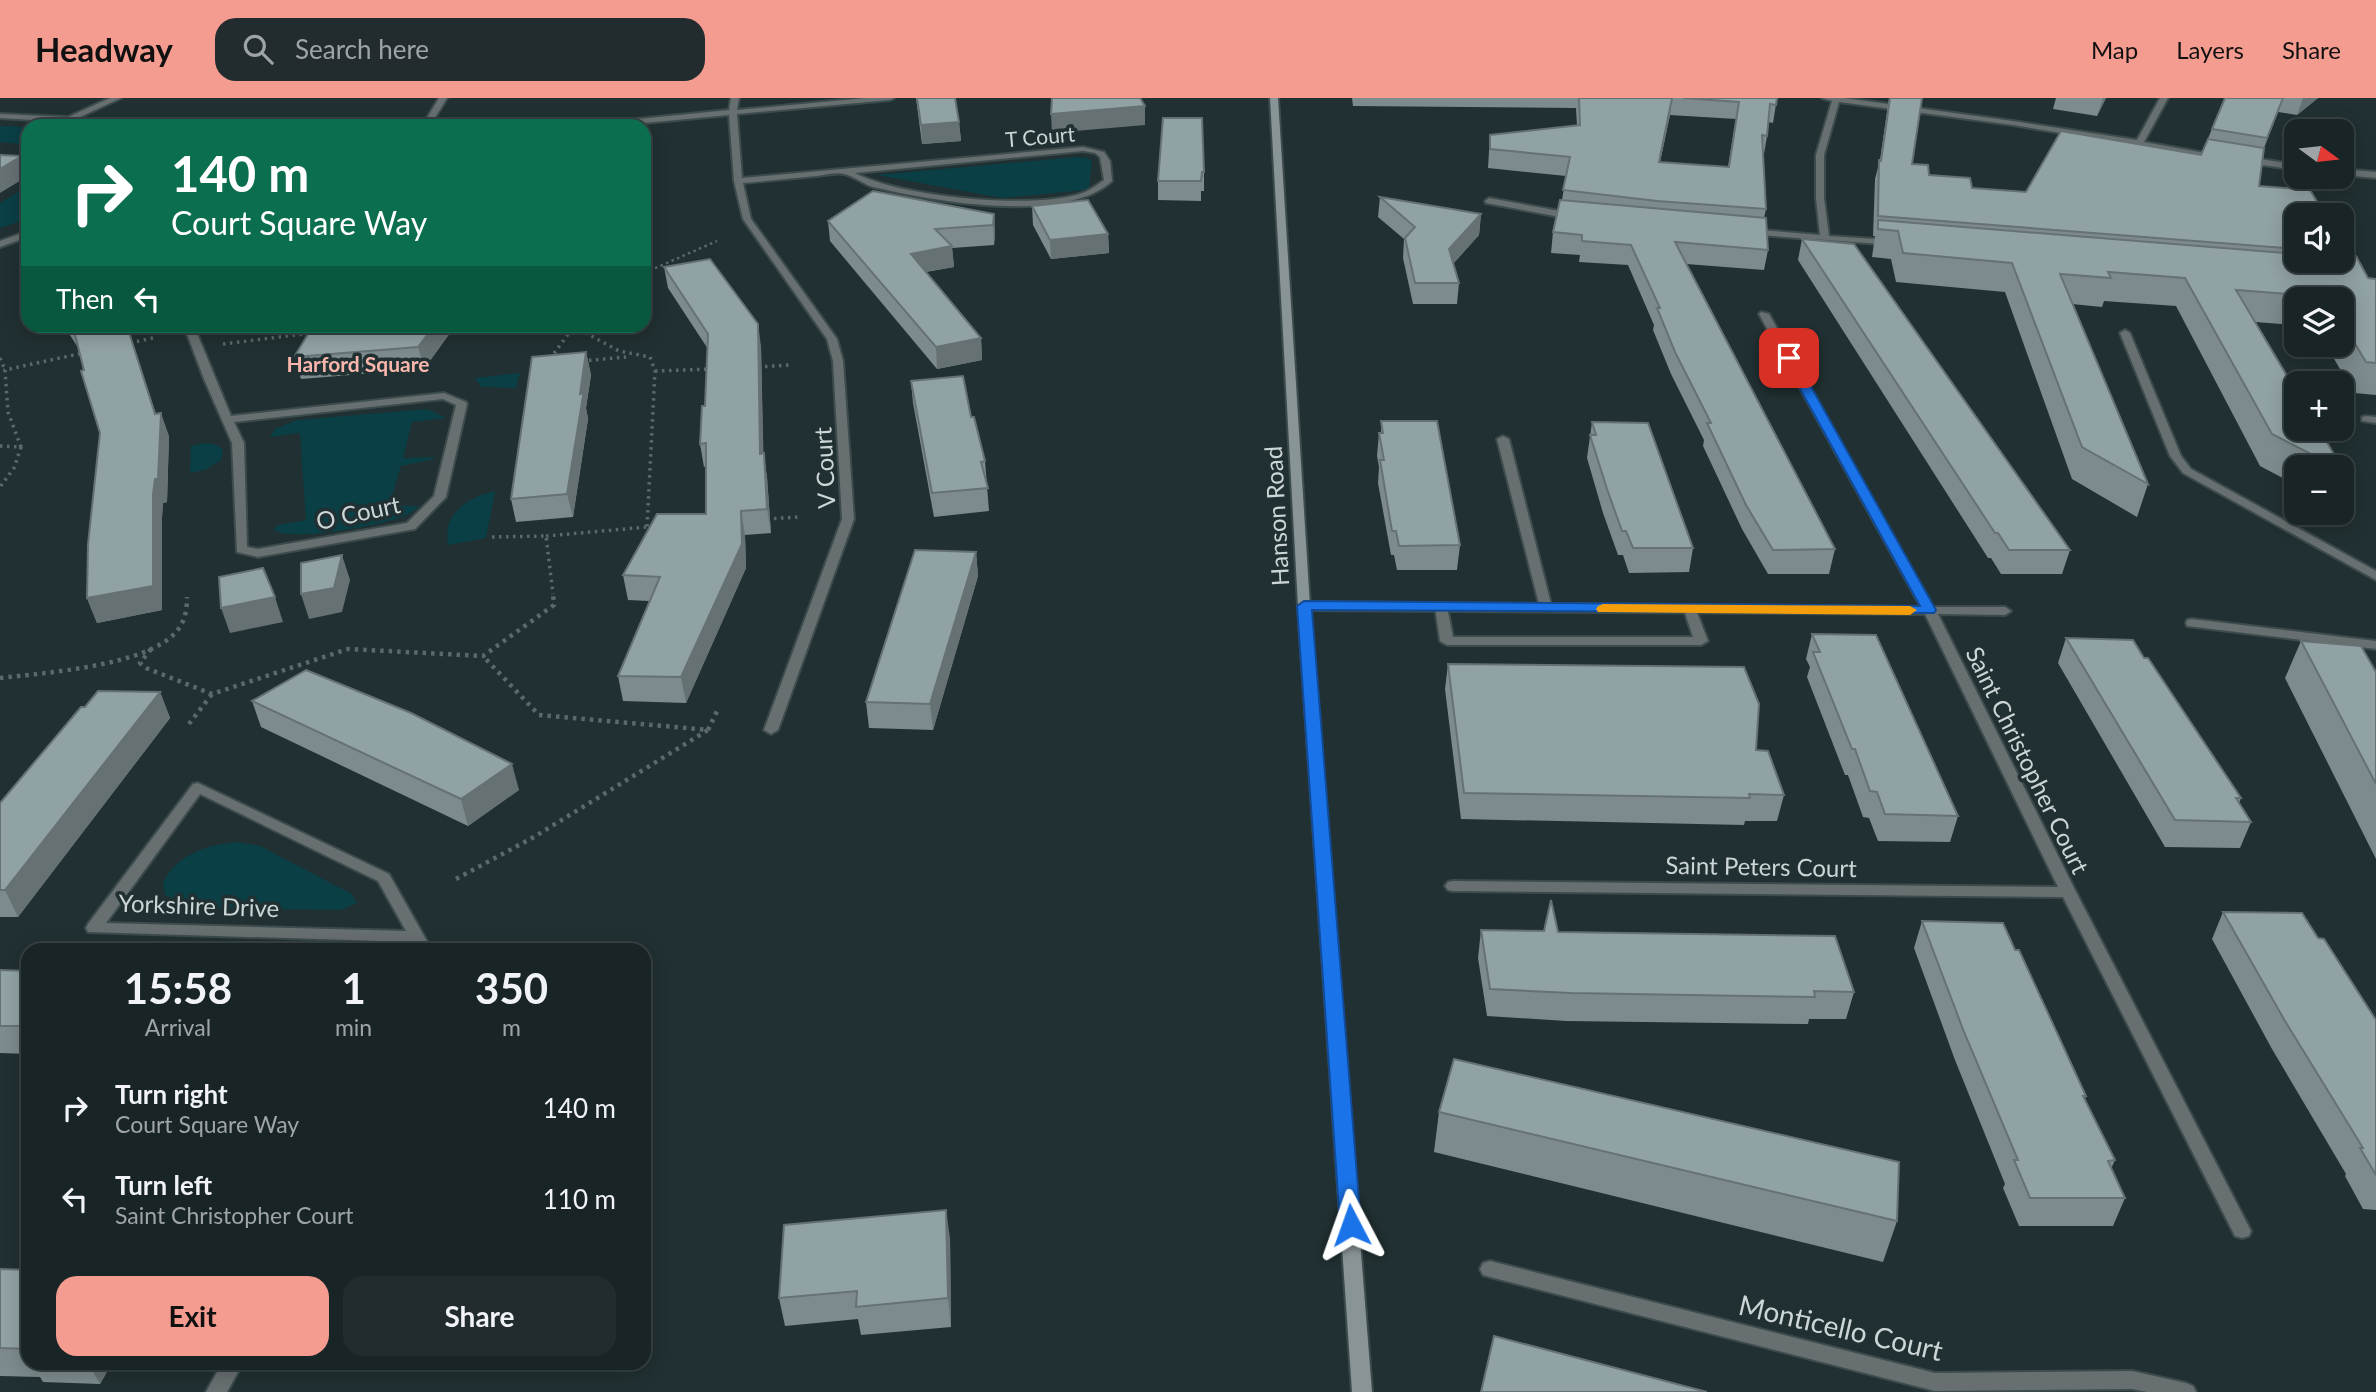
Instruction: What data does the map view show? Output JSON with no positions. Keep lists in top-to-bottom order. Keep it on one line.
{"streets":{"street":["T Court","V Court","O Court","Hanson Road","Saint Christopher Court","Saint Peters Court","Yorkshire Drive","Monticello Court"]},"crossings":[["T Court","V Court"],["Saint Christopher Court","Saint Peters Court"]],"districts":["Harford Square"],"north":"right","page":{"header":"Headway","search":"Search here","nav":["Map","Layers","Share"],"map_buttons":["+","−"],"turn":["140 m","Court Square Way"],"then":"Then","eta":["15:58","Arrival","1","min","350","m"],"list":[{"name":"Turn right","note":"Court Square Way","value":"140 m"},{"name":"Turn left","note":"Saint Christopher Court","value":"110 m"}],"buttons":["Exit","Share"]}}
